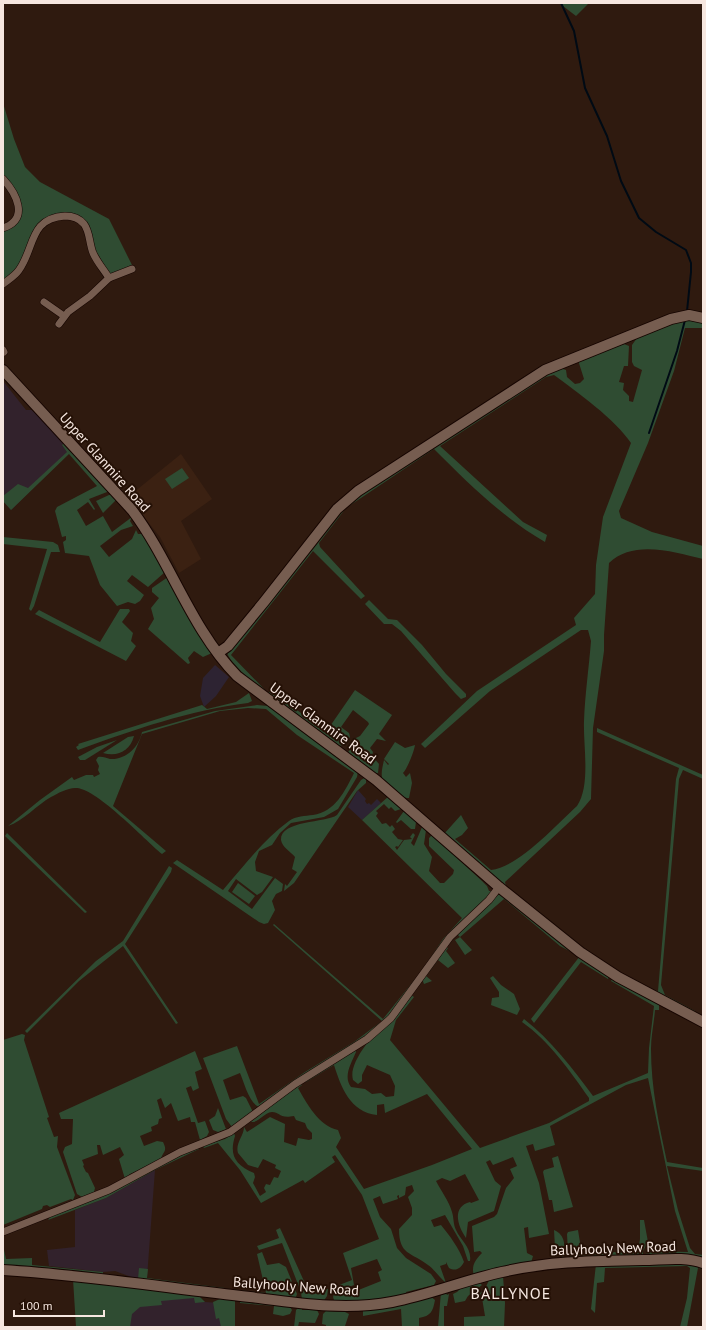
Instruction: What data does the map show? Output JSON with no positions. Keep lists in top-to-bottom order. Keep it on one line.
{"streets":{"main road":["Upper Glanmire Road","Ballyhooly New Road"]},"districts":["BALLYNOE"],"scale_bar":"100 m"}
